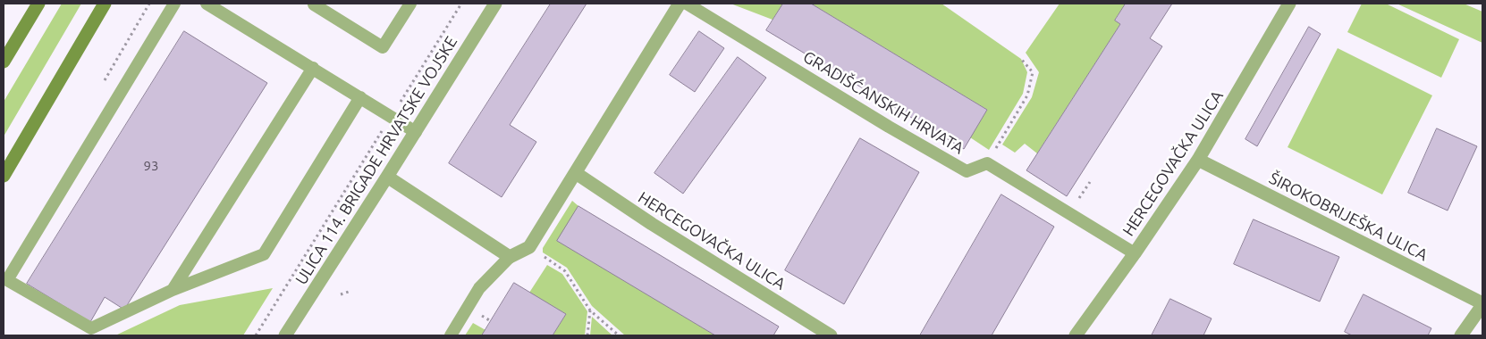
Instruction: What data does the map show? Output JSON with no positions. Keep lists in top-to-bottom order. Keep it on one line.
{"streets":{"street":["ULICA 114. BRIGADE HRVATSKE VOJSKE","HERCEGOVAČKA ULICA","ŠIROKOBRIJEŠKA ULICA"],"lane":["GRADIŠĆANSKIH HRVATA"]},"crossings":[["HERCEGOVAČKA ULICA","ŠIROKOBRIJEŠKA ULICA"]],"house_numbers":["93"]}
